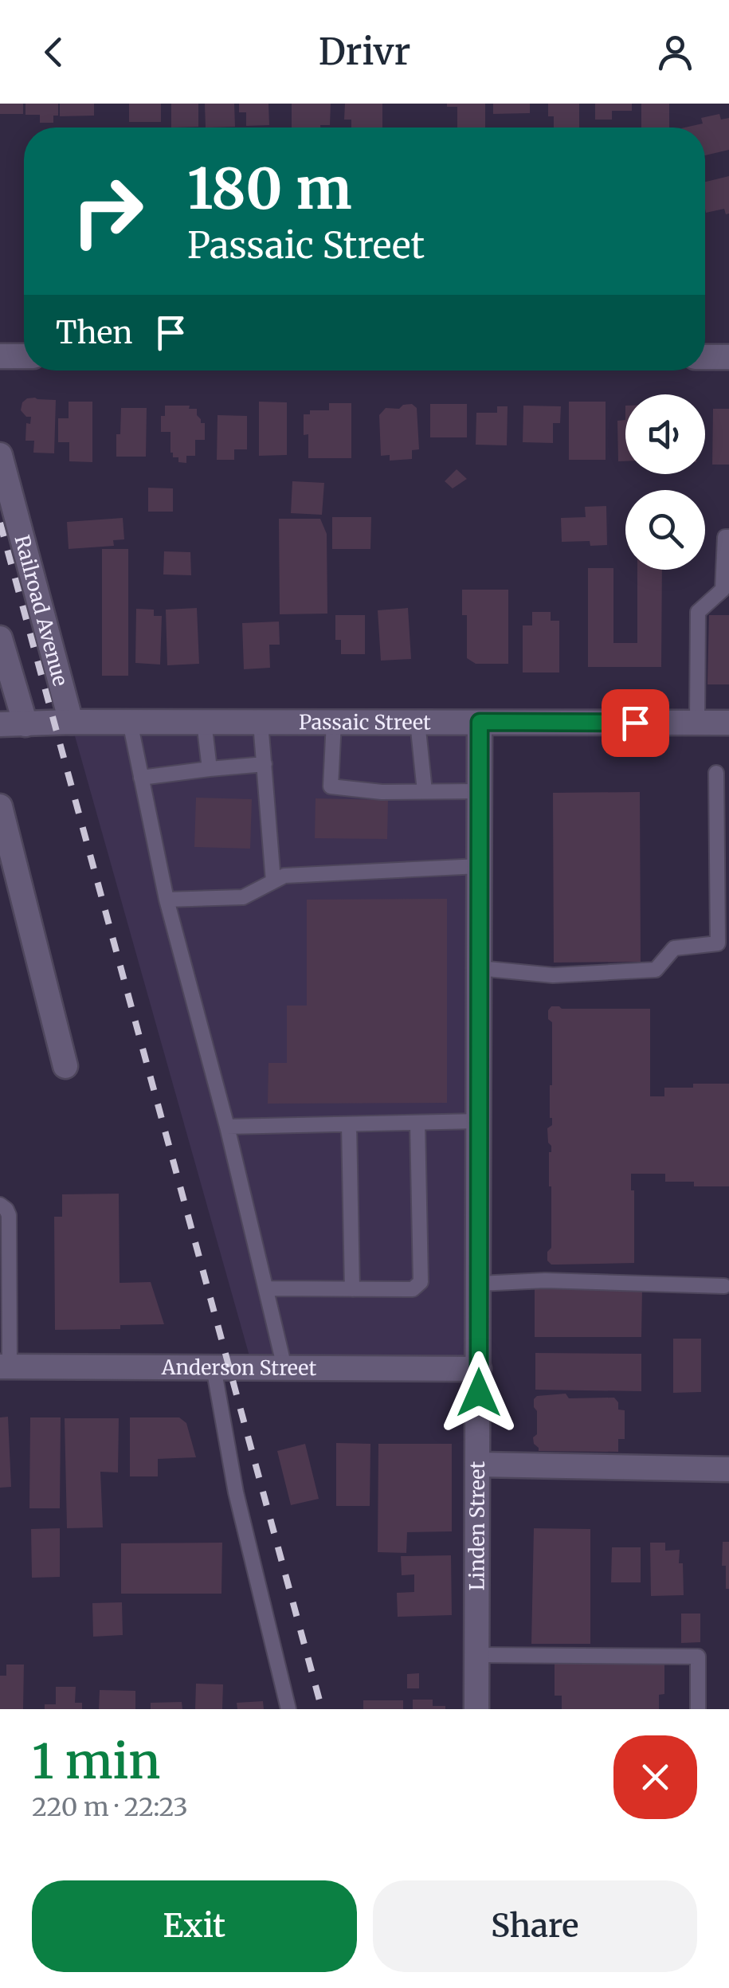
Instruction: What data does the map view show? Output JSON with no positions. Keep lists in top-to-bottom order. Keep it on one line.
{"streets":{"street":["Railroad Avenue","Passaic Street","Anderson Street","Linden Street"]},"crossings":[["Railroad Avenue","Passaic Street"],["Passaic Street","Linden Street"],["Anderson Street","Linden Street"]],"page":{"header":"Drivr","turn":["180 m","Passaic Street"],"then":"Then","heading":["1 min","220 m · 22:23"],"buttons":["Exit","Share"]}}
